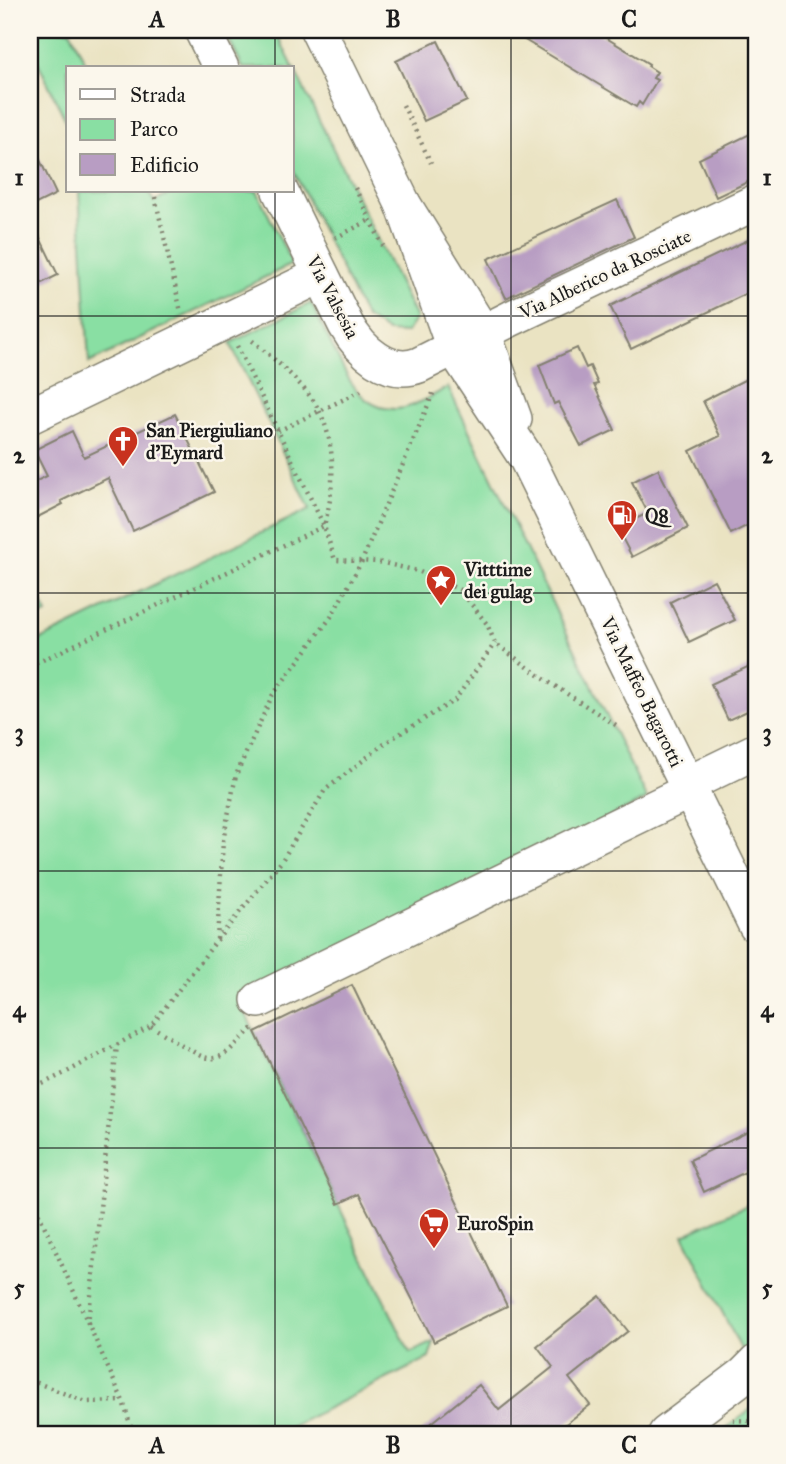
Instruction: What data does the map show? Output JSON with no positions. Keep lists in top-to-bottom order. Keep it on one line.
{"streets":{"street":["Via Alberico da Rosciate","Via Valsesia","Via Maffeo Bagarotti"]},"crossings":[["Via Alberico da Rosciate","Via Valsesia"],["Via Alberico da Rosciate","Via Maffeo Bagarotti"],["Via Valsesia","Via Maffeo Bagarotti"]],"places":{"church":["San Piergiuliano d'Eymard"],"fuel station":["Q8"],"place":["Vitttime dei gulag"],"supermarket":["EuroSpin"]},"legend":["Strada","Parco","Edificio"],"grid":{"columns":["A","B","C"],"rows":["1","2","3","4","5"]}}
